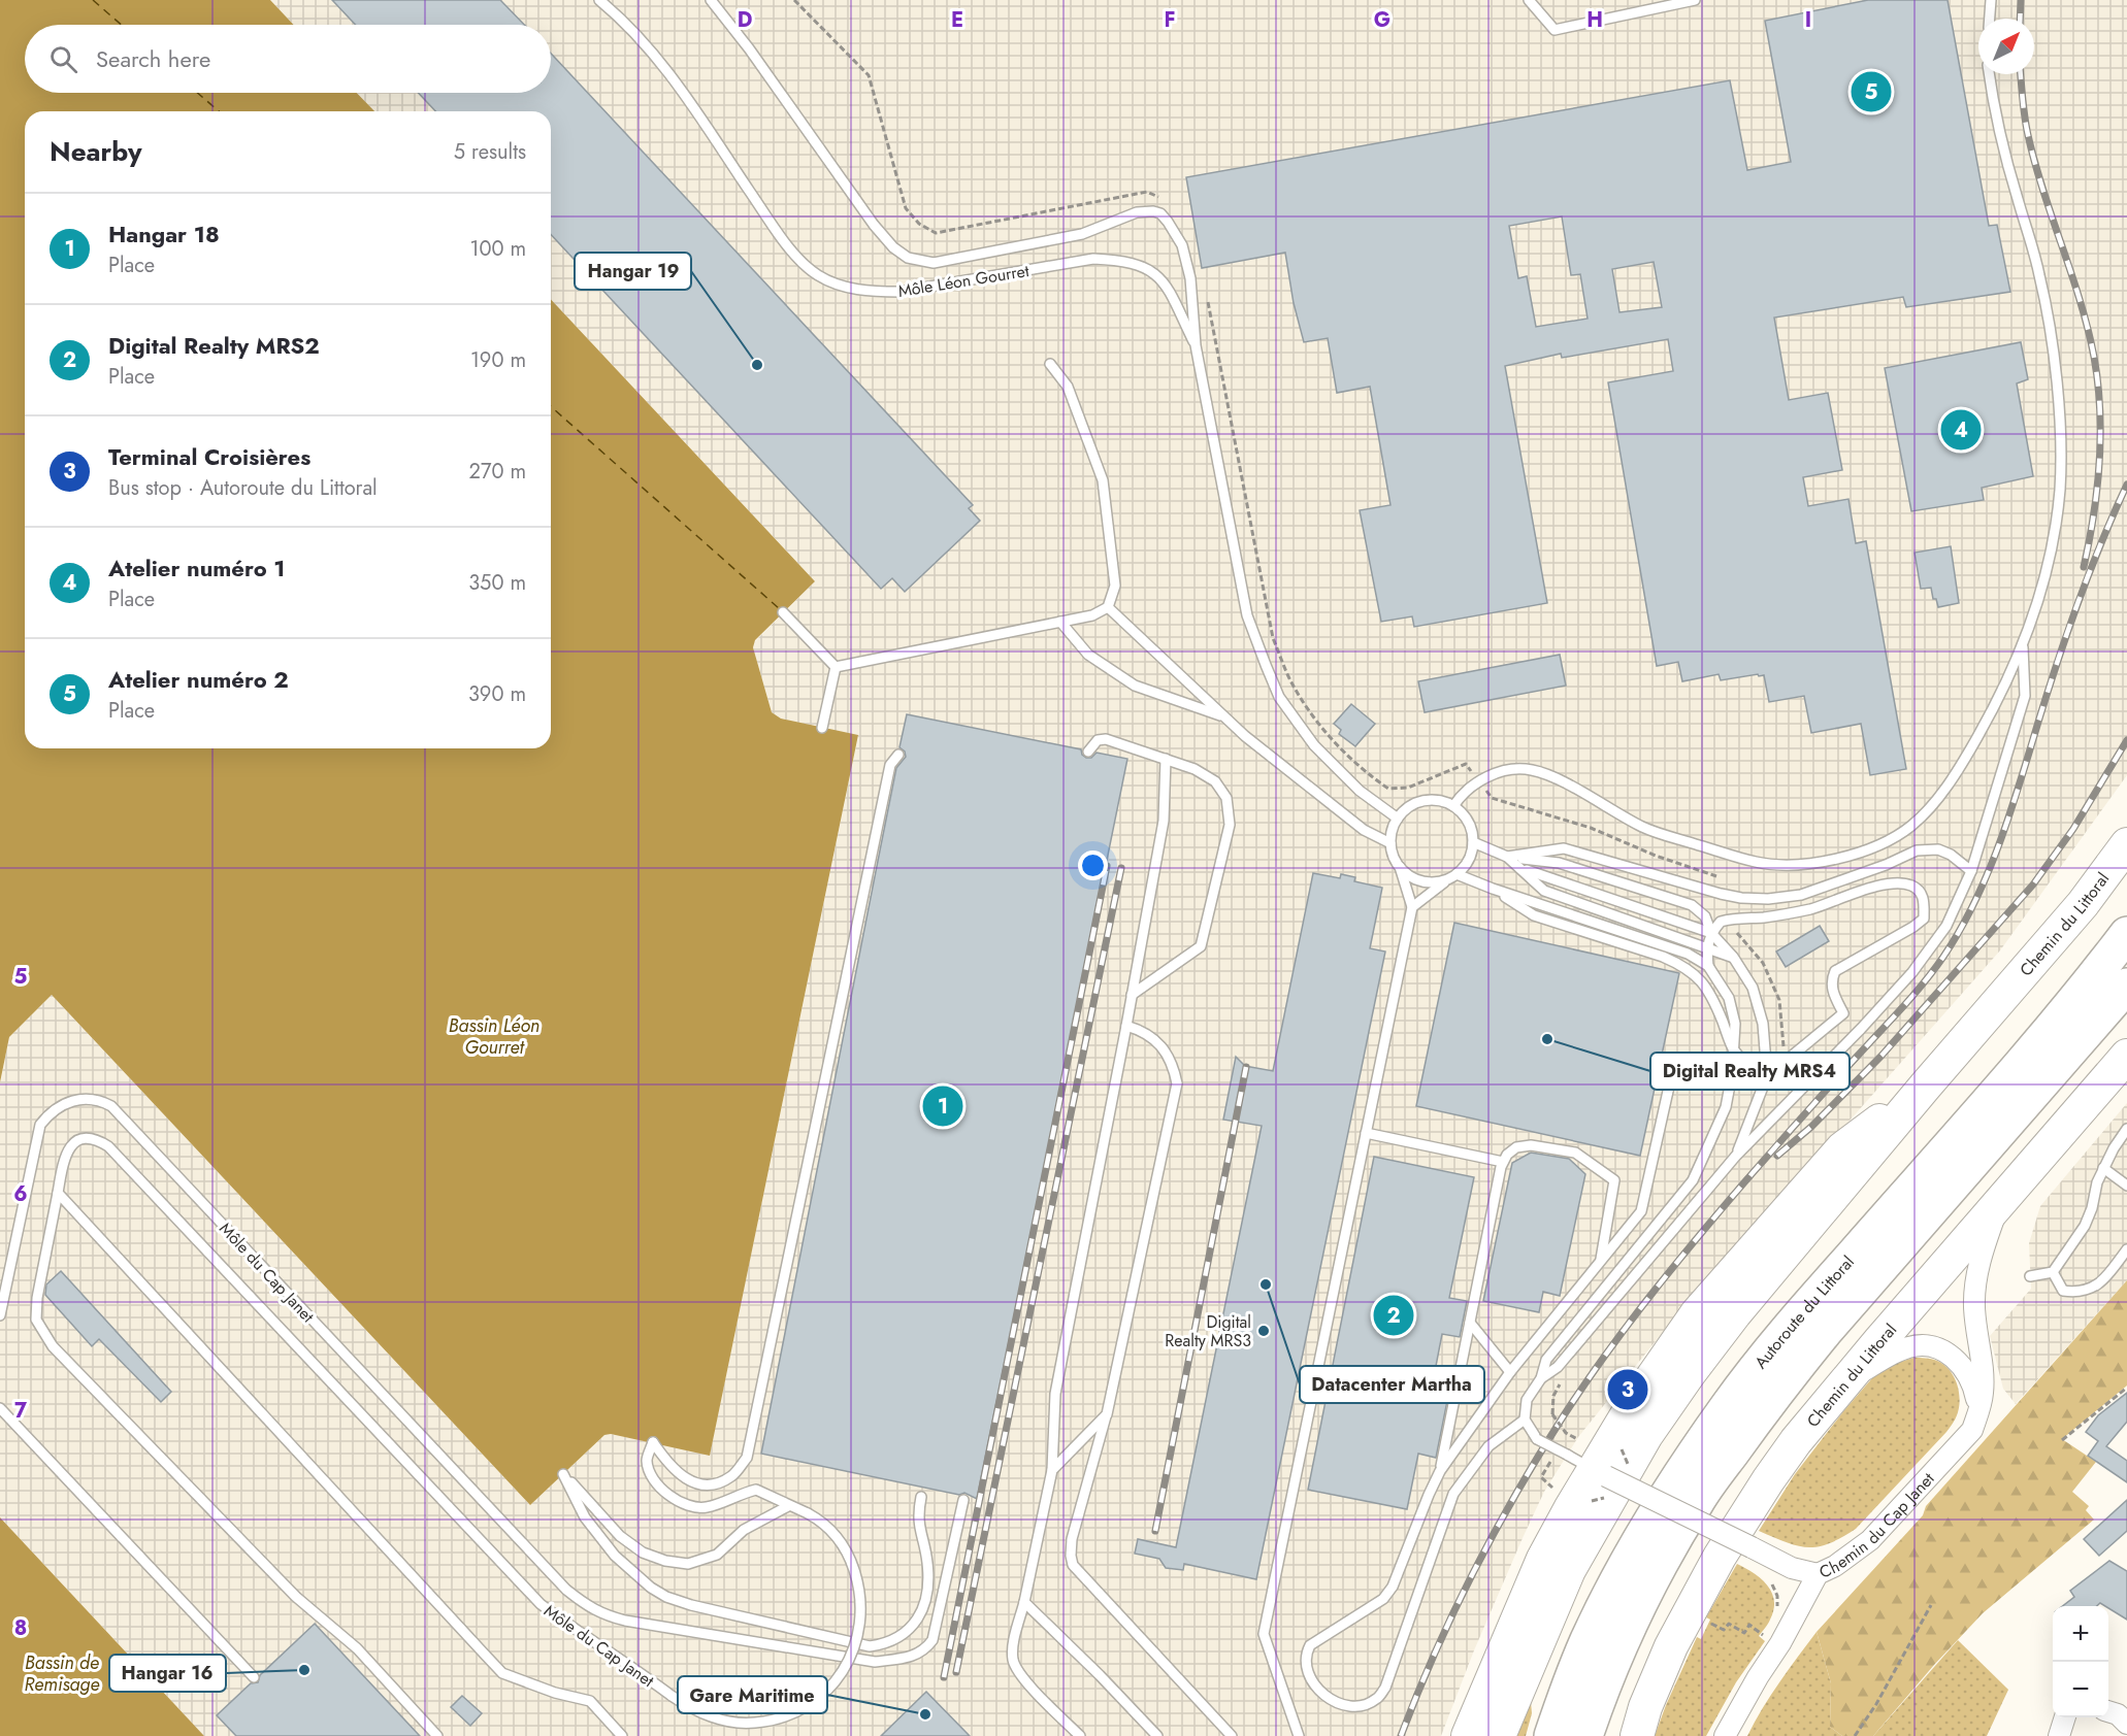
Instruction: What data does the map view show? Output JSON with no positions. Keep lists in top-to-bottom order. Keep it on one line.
{"streets":{"highway":["Autoroute du Littoral"],"main road":["Chemin du Littoral"],"street":["Chemin du Cap Janet"],"lane":["Môle Léon Gourret","Môle du Cap Janet"]},"water":["Bassin Léon Gourret","Bassin de Remisage"],"places":["Hangar 19","Digital Realty MRS4","Datacenter Martha","Digital Realty MRS3","Hangar 16","Gare Maritime"],"north":"top right","page":{"search":"Search here","pins":["5","4","1","2","3"],"heading":["Nearby","5 results"],"list":[{"mark":"1","name":"Hangar 18","note":"Place","value":"100 m"},{"mark":"2","name":"Digital Realty MRS2","note":"Place","value":"190 m"},{"mark":"3","name":"Terminal Croisières","note":"Bus stop · Autoroute du Littoral","value":"270 m"},{"mark":"4","name":"Atelier numéro 1","note":"Place","value":"350 m"},{"mark":"5","name":"Atelier numéro 2","note":"Place","value":"390 m"}],"map_buttons":["+","−"]},"grid":{"columns":["D","E","F","G","H","I"],"rows":["5","6","7","8"]}}
